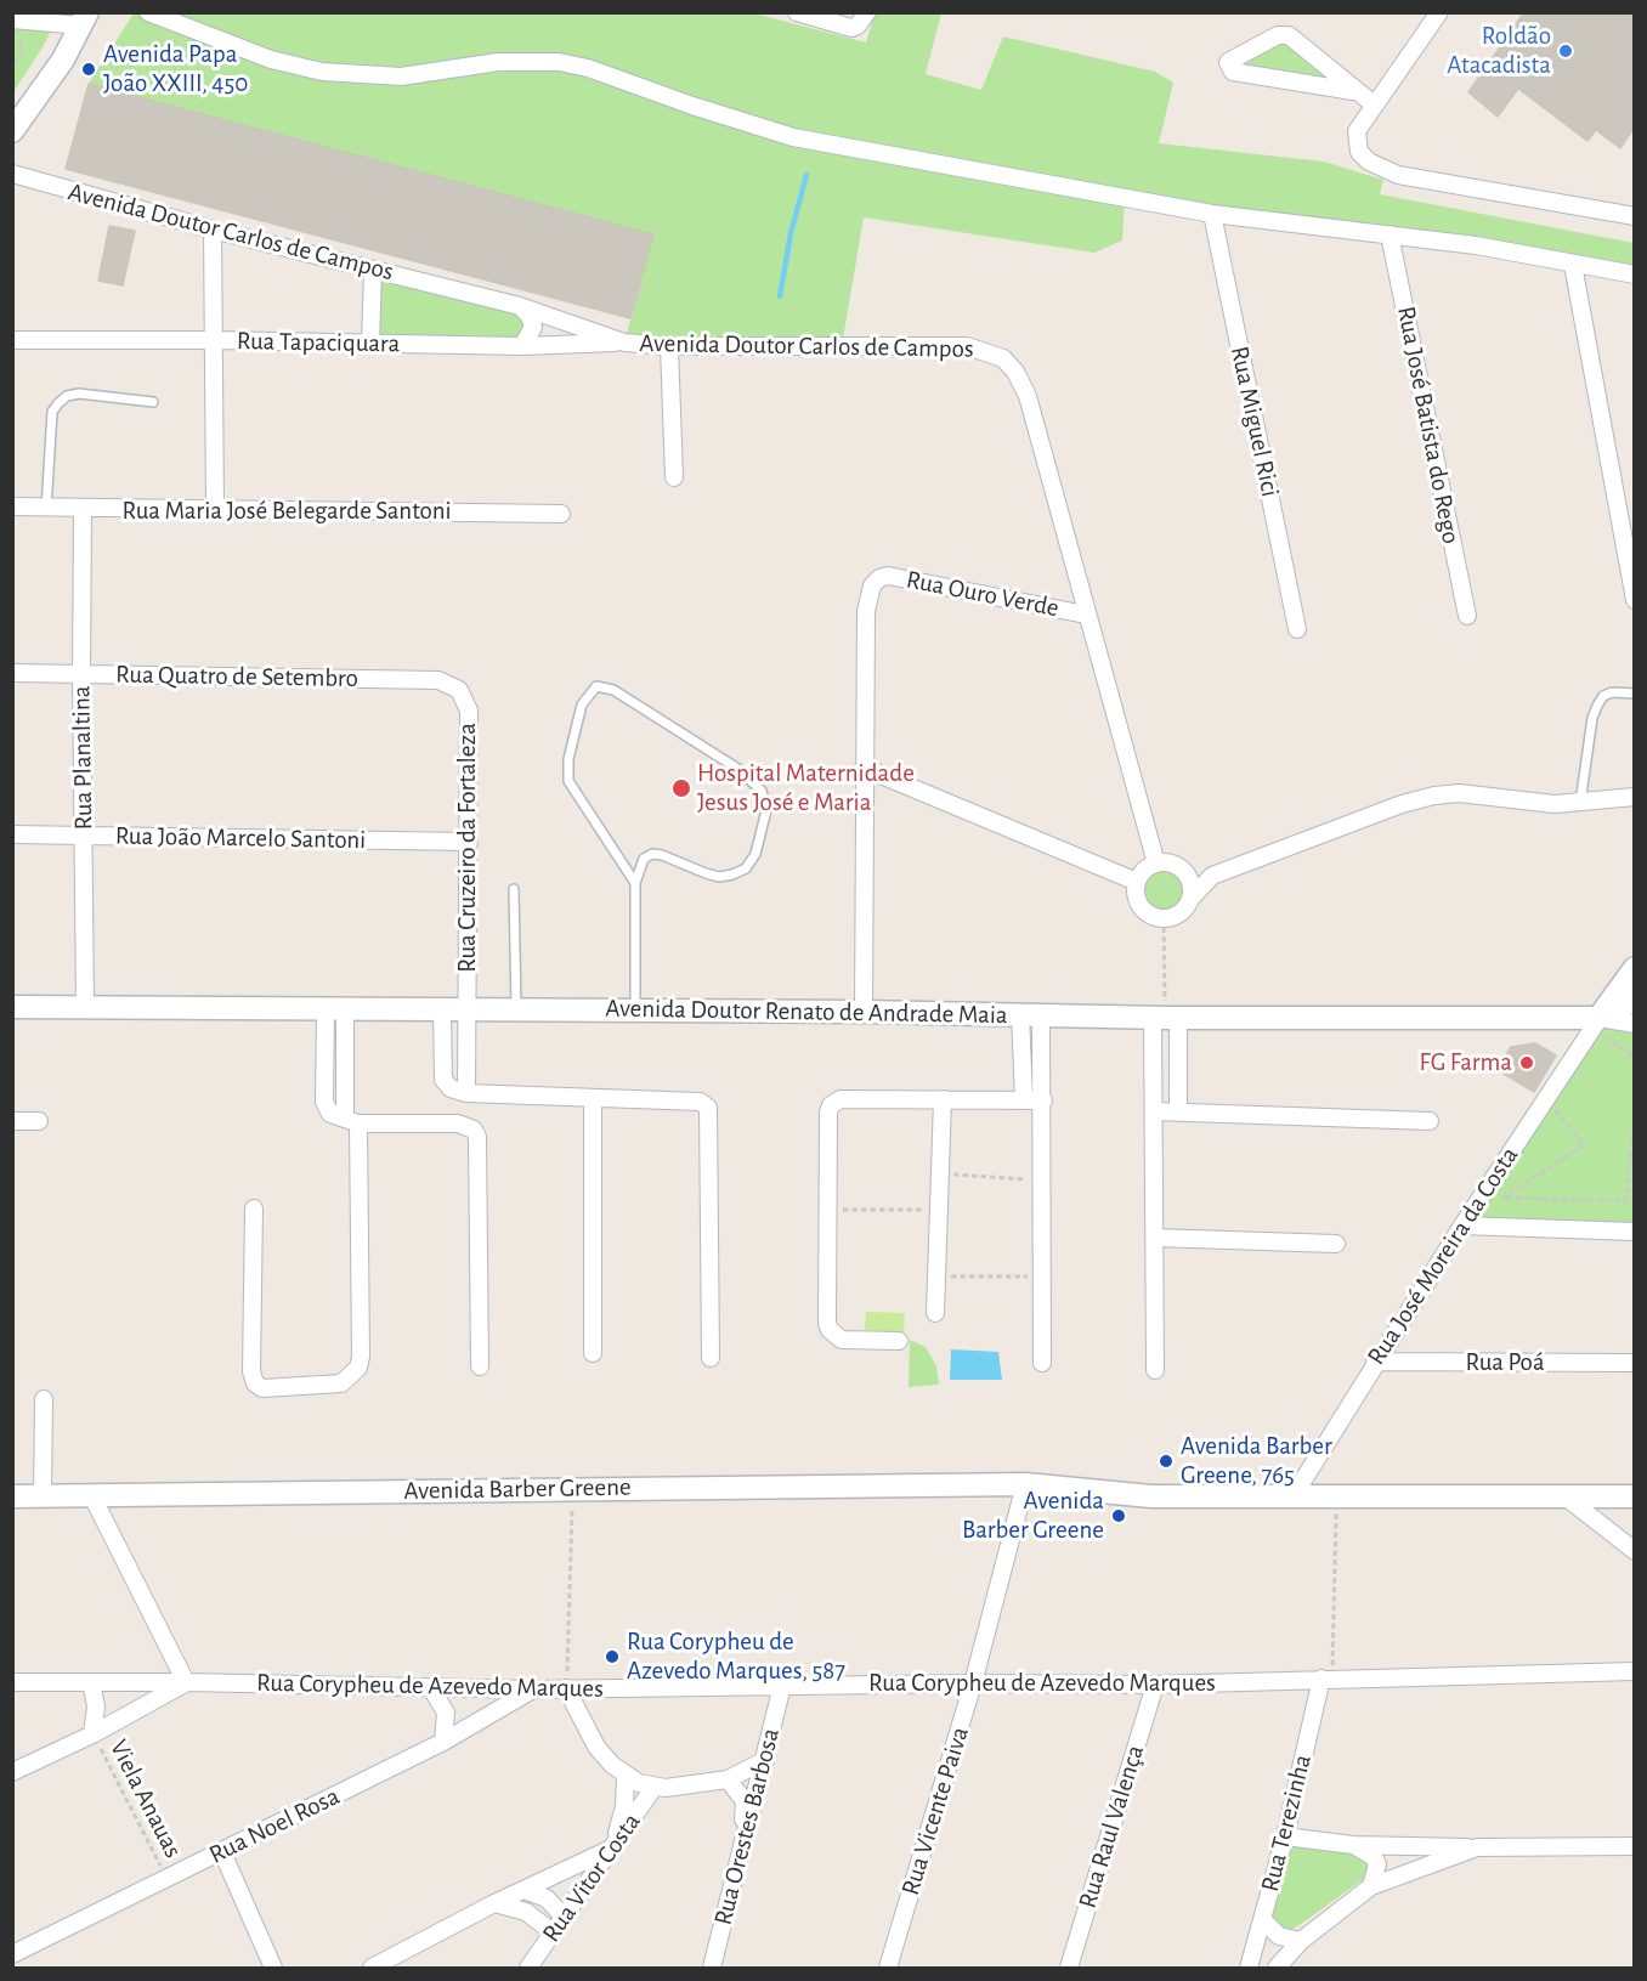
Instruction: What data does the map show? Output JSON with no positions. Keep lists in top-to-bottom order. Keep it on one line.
{"streets":{"street":["Avenida Doutor Carlos de Campos","Rua Tapaciquara","Rua Miguel Rici","Rua José Batista do Rego","Rua Maria José Belegarde Santoni","Rua Ouro Verde","Rua Quatro de Setembro","Rua Planaltina","Rua João Marcelo Santoni","Rua Cruzeiro da Fortaleza","Avenida Doutor Renato de Andrade Maia","Rua José Moreira da Costa","Rua Poá","Avenida Barber Greene","Rua Corypheu de Azevedo Marques","Rua Vicente Paiva","Rua Terezinha","Rua Noel Rosa","Rua Orestes Barbosa","Rua Raul Valença","Rua Vitor Costa"],"path":["Viela Anauas"]},"crossings":[["Avenida Doutor Carlos de Campos","Rua Tapaciquara"],["Avenida Doutor Carlos de Campos","Rua Ouro Verde"],["Rua Maria José Belegarde Santoni","Rua Planaltina"],["Rua Ouro Verde","Avenida Doutor Renato de Andrade Maia"],["Rua Quatro de Setembro","Rua Planaltina"],["Rua Quatro de Setembro","Rua Cruzeiro da Fortaleza"],["Rua Planaltina","Rua João Marcelo Santoni"],["Rua Planaltina","Avenida Doutor Renato de Andrade Maia"],["Rua João Marcelo Santoni","Rua Cruzeiro da Fortaleza"],["Rua Cruzeiro da Fortaleza","Avenida Doutor Renato de Andrade Maia"],["Avenida Doutor Renato de Andrade Maia","Rua José Moreira da Costa"],["Rua José Moreira da Costa","Rua Poá"],["Rua José Moreira da Costa","Avenida Barber Greene"],["Avenida Barber Greene","Rua Vicente Paiva"],["Rua Corypheu de Azevedo Marques","Rua Vicente Paiva"],["Rua Corypheu de Azevedo Marques","Rua Terezinha"],["Rua Corypheu de Azevedo Marques","Rua Noel Rosa"],["Rua Corypheu de Azevedo Marques","Rua Orestes Barbosa"],["Rua Corypheu de Azevedo Marques","Rua Raul Valença"],["Viela Anauas","Rua Noel Rosa"]],"places":["Roldão Atacadista","Avenida Papa João XXIII, 450","Hospital Maternidade Jesus José e Maria","FG Farma","Avenida Barber Greene, 765","Avenida Barber Greene","Rua Corypheu de Azevedo Marques, 587"]}
